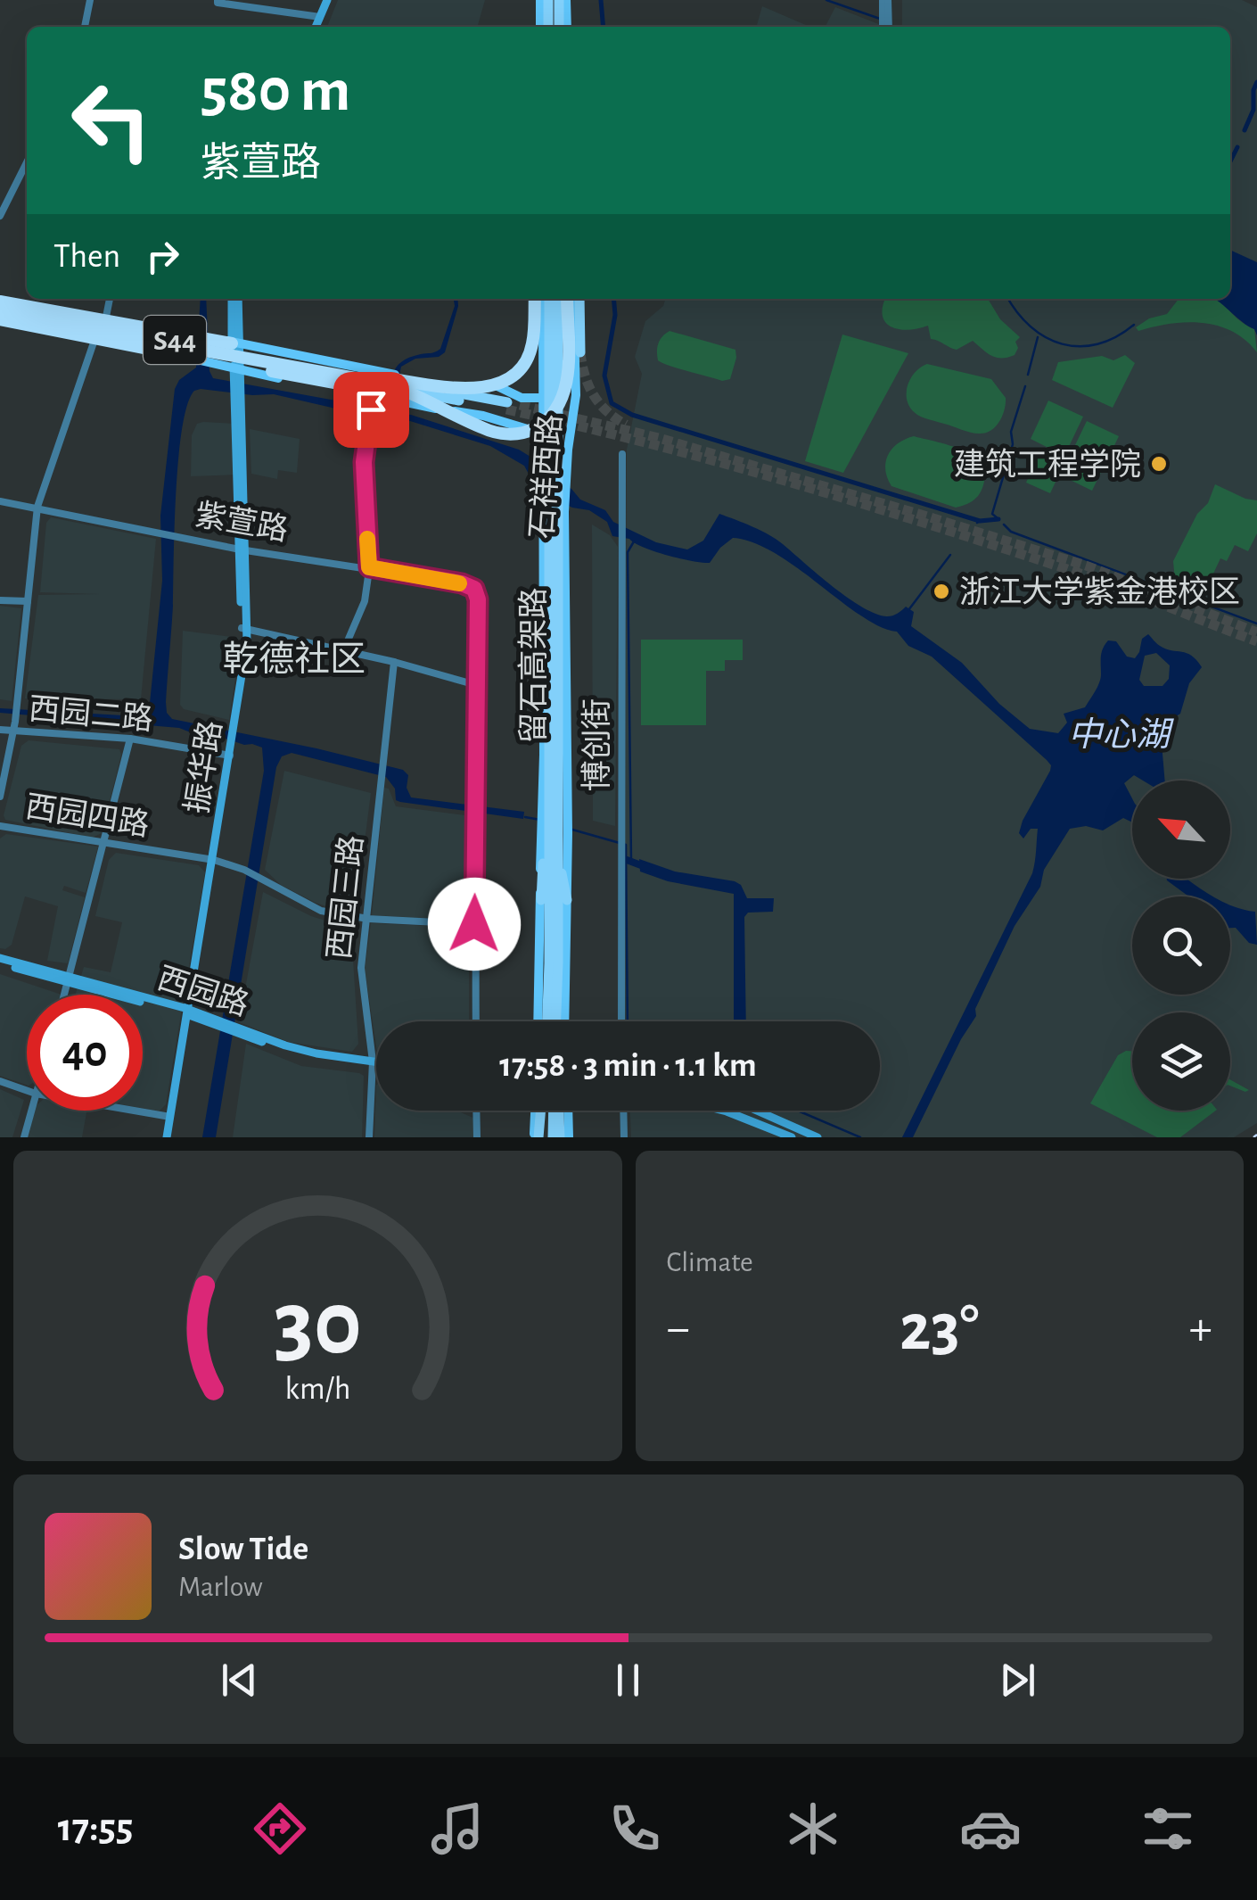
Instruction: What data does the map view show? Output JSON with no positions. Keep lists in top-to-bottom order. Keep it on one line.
{"streets":{"highway":["S44","留石高架路"],"main road":["石祥西路","振华路","西园路"],"street":["紫萱路","西园二路","博创街","西园四路","西园三路"]},"crossings":[["石祥西路","留石高架路"],["紫萱路","振华路"],["西园二路","振华路"],["振华路","西园四路"],["振华路","西园路"],["西园四路","西园三路"],["西园三路","西园路"]],"districts":["乾德社区"],"water":["中心湖"],"places":["建筑工程学院","浙江大学紫金港校区"],"north":"top left","page":{"turn":["580 m","紫萱路"],"then":"Then","limit":"40","trip":"17:58 · 3 min · 1.1 km","tile":"Climate","heat":["−","23°","+"],"song":["Slow Tide","Marlow"],"tabs":"17:55","gauge":["30","km/h"]}}
